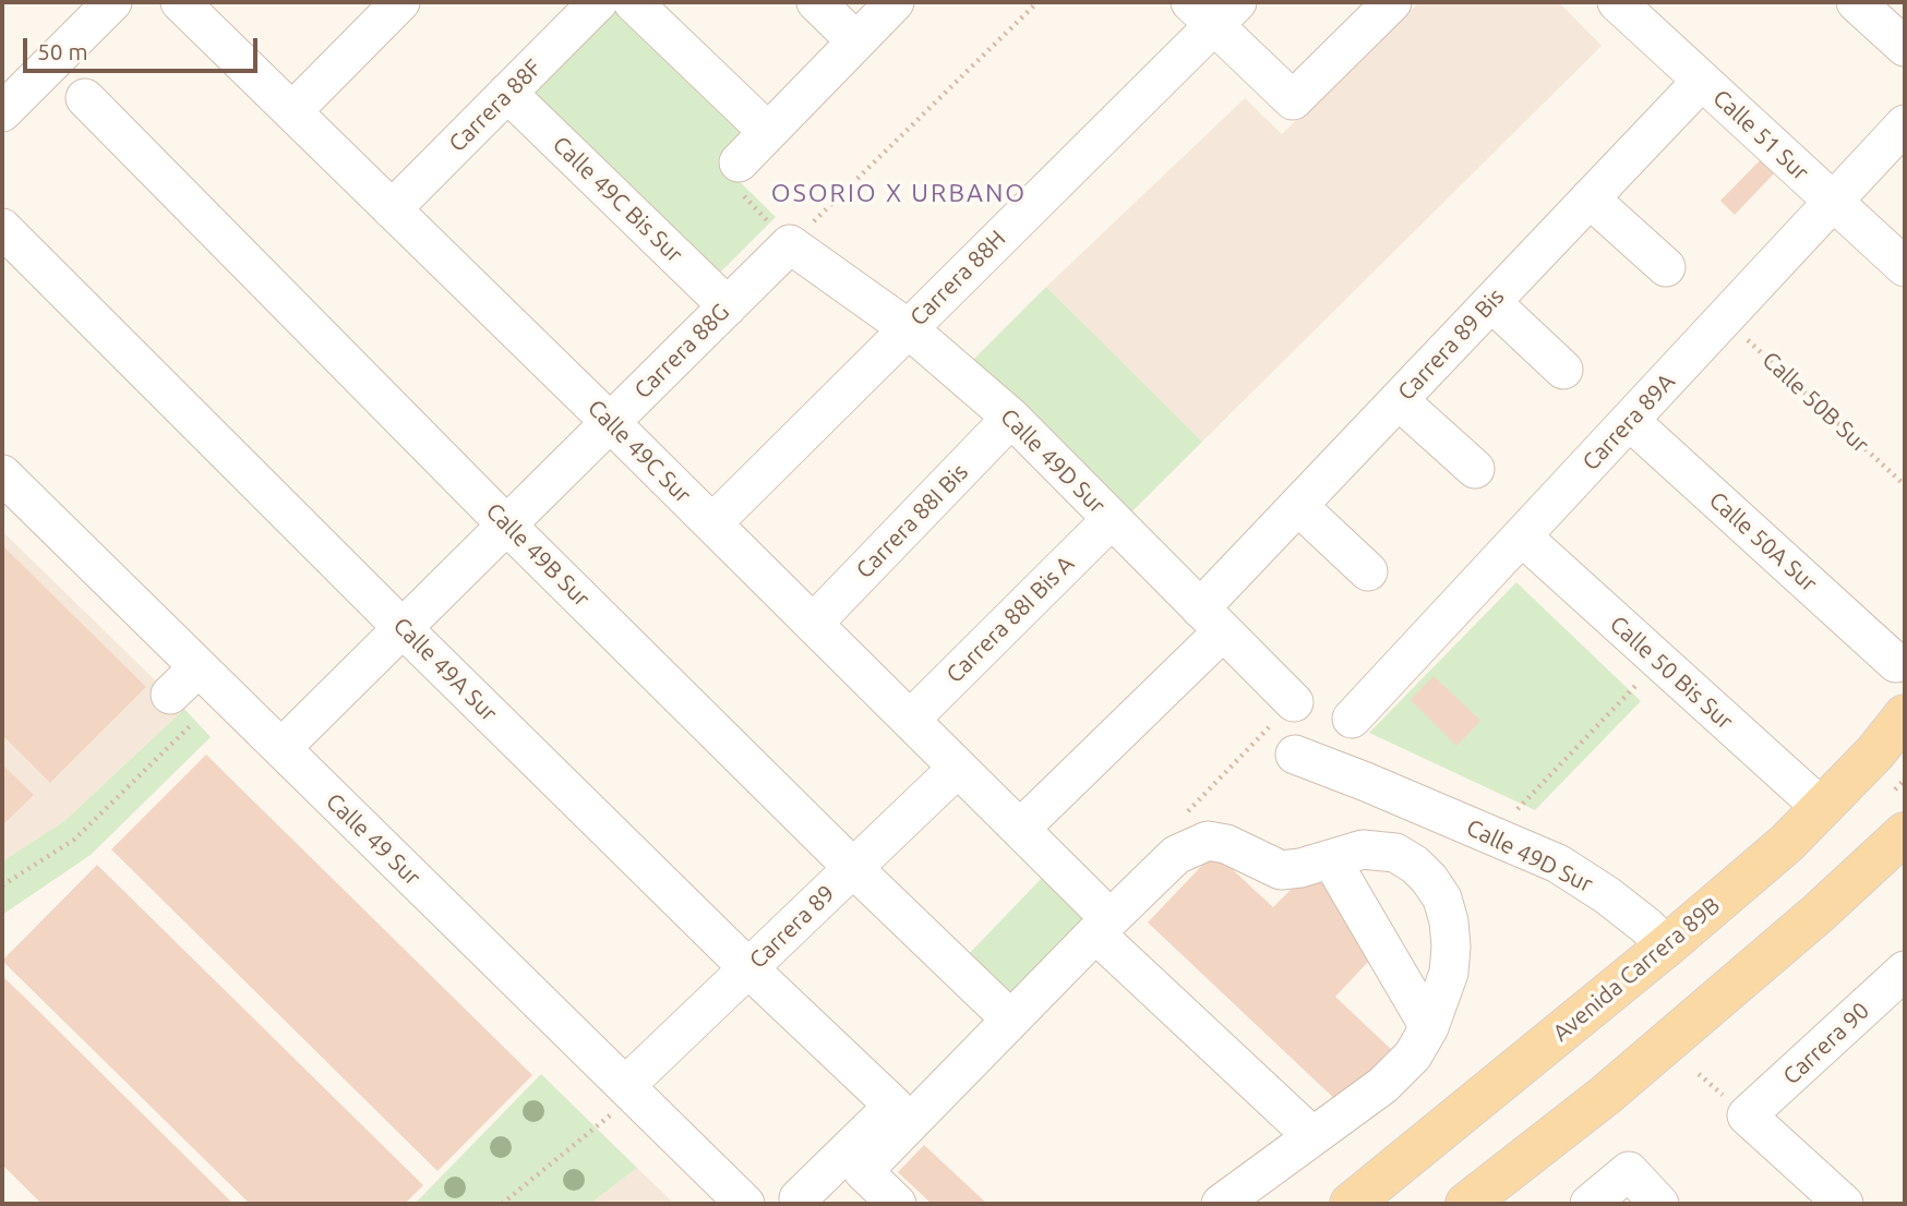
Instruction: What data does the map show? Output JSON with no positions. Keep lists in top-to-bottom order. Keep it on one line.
{"streets":{"main road":["Avenida Carrera 89B"],"street":["Carrera 88F","Calle 51 Sur","Calle 49C Bis Sur","Carrera 88H","Carrera 89 Bis","Carrera 88G","Carrera 89A","Calle 49C Sur","Calle 49D Sur","Carrera 88I Bis","Calle 50A Sur","Calle 49B Sur","Carrera 88I Bis A","Calle 49A Sur","Calle 50 Bis Sur","Calle 49 Sur","Carrera 89","Carrera 90"],"path":["Calle 50B Sur"]},"crossings":[["Carrera 88F","Calle 49C Bis Sur"],["Carrera 88F","Calle 49C Sur"],["Calle 51 Sur","Carrera 89 Bis"],["Calle 51 Sur","Carrera 89A"],["Calle 49C Bis Sur","Carrera 88G"],["Carrera 88H","Calle 49C Sur"],["Carrera 88H","Calle 49D Sur"],["Carrera 89 Bis","Calle 49C Sur"],["Carrera 89 Bis","Calle 49D Sur"],["Carrera 88G","Calle 49C Sur"],["Carrera 88G","Calle 49D Sur"],["Carrera 88G","Calle 49B Sur"],["Carrera 88G","Calle 49A Sur"],["Carrera 88G","Calle 49 Sur"],["Calle 50B Sur","Carrera 89A"],["Carrera 89A","Calle 50A Sur"],["Carrera 89A","Calle 50 Bis Sur"],["Calle 49C Sur","Carrera 88I Bis"],["Calle 49C Sur","Carrera 88I Bis A"],["Calle 49C Sur","Carrera 89"],["Calle 49D Sur","Carrera 88I Bis"],["Calle 49D Sur","Carrera 88I Bis A"],["Calle 49D Sur","Avenida Carrera 89B"],["Calle 49B Sur","Carrera 89"],["Calle 49A Sur","Carrera 89"],["Calle 50 Bis Sur","Avenida Carrera 89B"],["Calle 49 Sur","Carrera 89"]],"districts":["OSORIO X URBANO"],"scale_bar":"50 m"}
